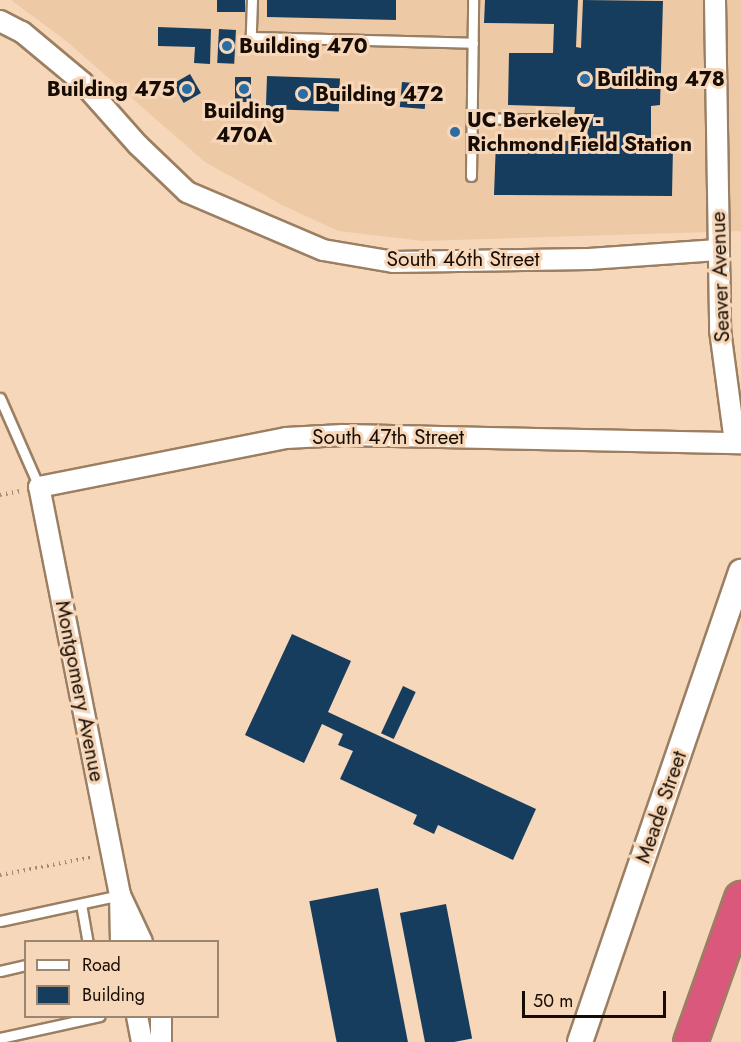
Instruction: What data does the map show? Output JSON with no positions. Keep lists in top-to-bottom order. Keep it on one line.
{"streets":{"street":["South 46th Street","Seaver Avenue","South 47th Street","Montgomery Avenue","Meade Street"]},"crossings":[["South 46th Street","Seaver Avenue"],["Seaver Avenue","South 47th Street"],["South 47th Street","Montgomery Avenue"]],"places":["Building 470","Building 478","Building 475","Building 470A","Building 472","UC Berkeley - Richmond Field Station"],"legend":["Road","Building"],"scale_bar":"50 m"}
